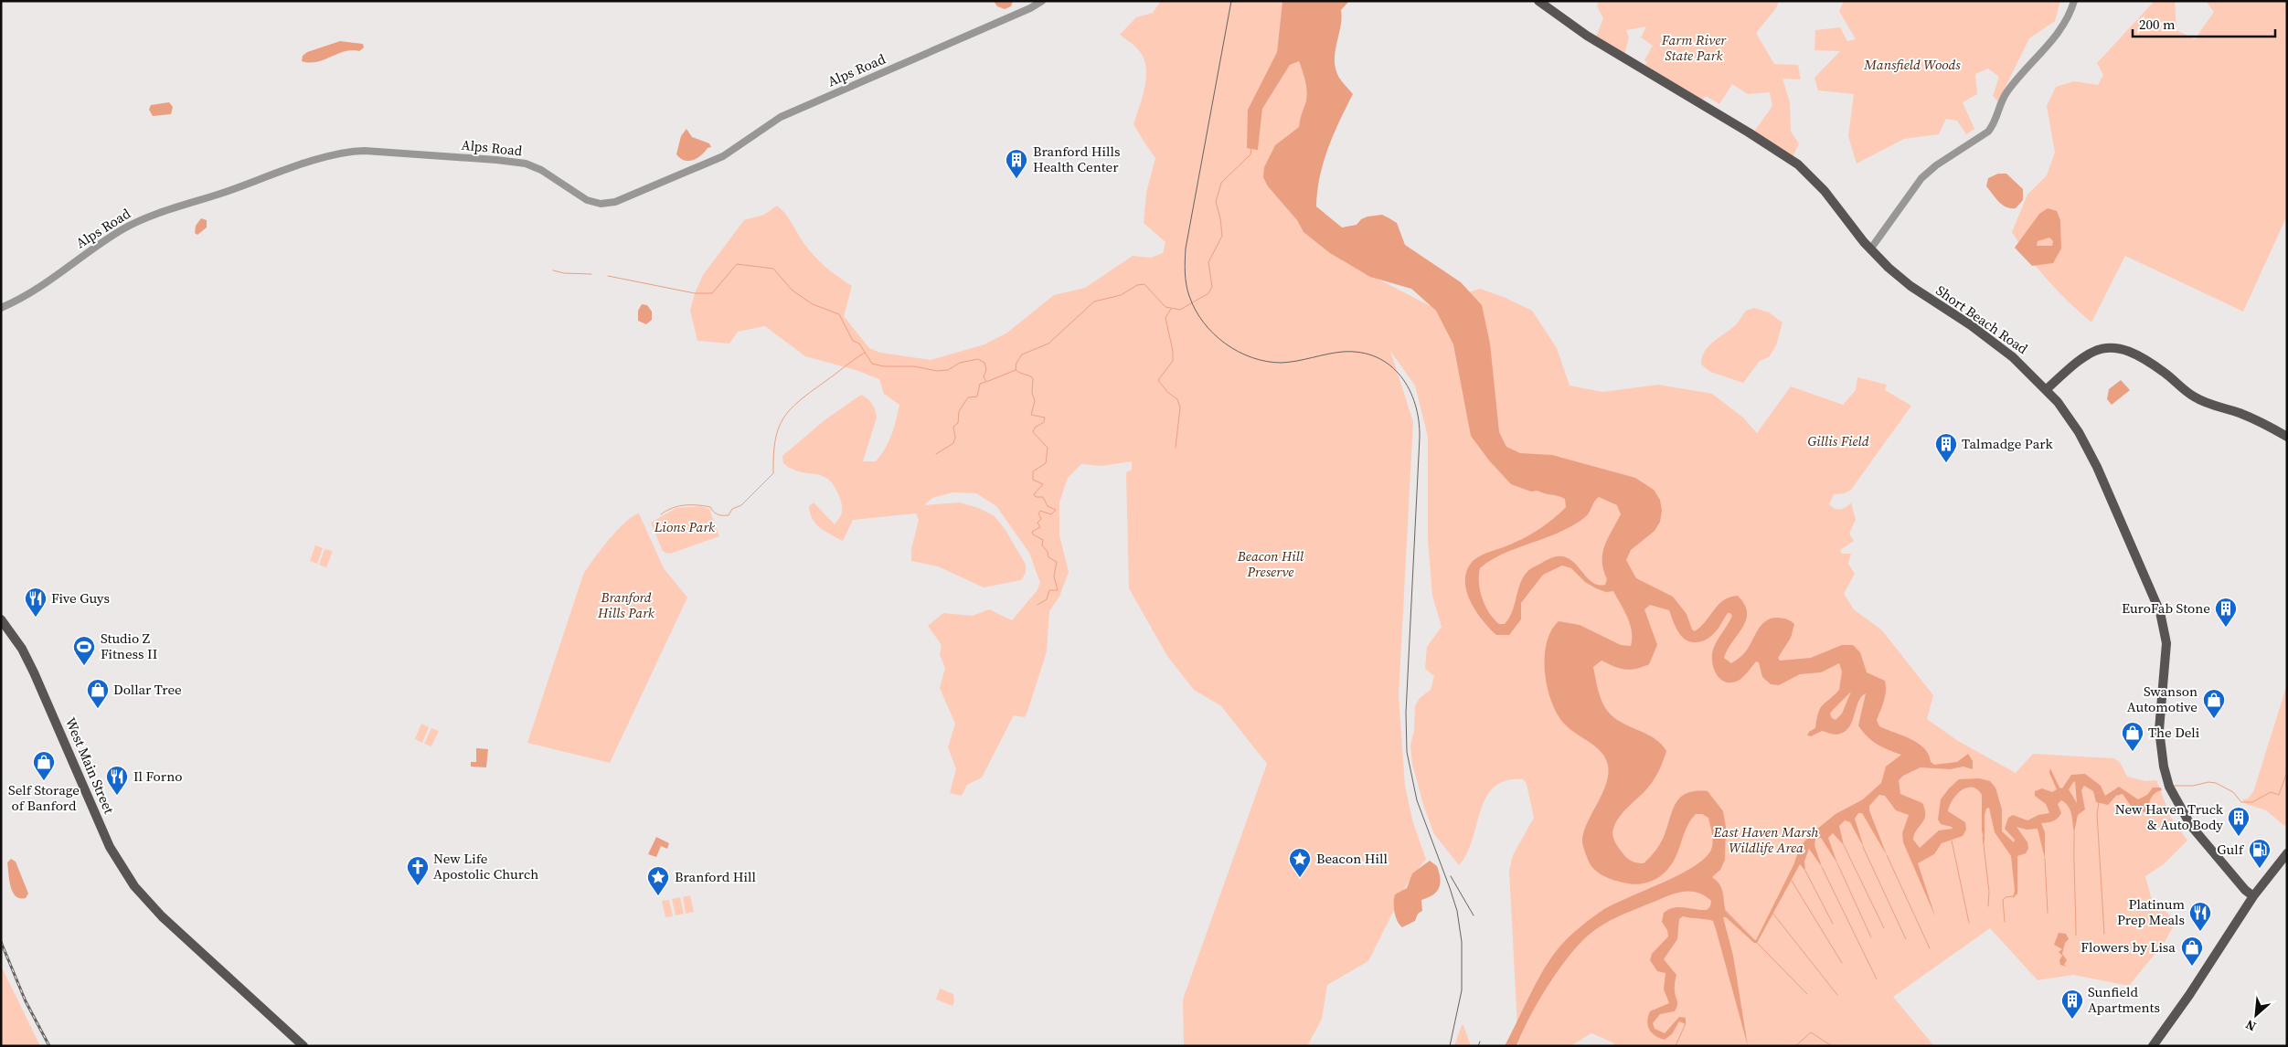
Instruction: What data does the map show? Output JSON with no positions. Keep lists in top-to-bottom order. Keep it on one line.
{"streets":{"main road":["Short Beach Road","West Main Street"],"street":["Alps Road"]},"parks":["Farm River State Park","Mansfield Woods","Gillis Field","Lions Park","Beacon Hill Preserve","Branford Hills Park","East Haven Marsh Wildlife Area"],"places":{"building":["Branford Hills Health Center","Talmadge Park","EuroFab Stone","New Haven Truck & Auto Body","Sunfield Apartments"],"restaurant":["Five Guys","Il Forno","Platinum Prep Meals"],"sports":["Studio Z Fitness II"],"shop":["Dollar Tree","Swanson Automotive","The Deli","Self Storage of Banford","Flowers by Lisa"],"fuel station":["Gulf"],"place":["Beacon Hill","Branford Hill"],"church":["New Life Apostolic Church"]},"scale_bar":"200 m","north":"bottom left"}
